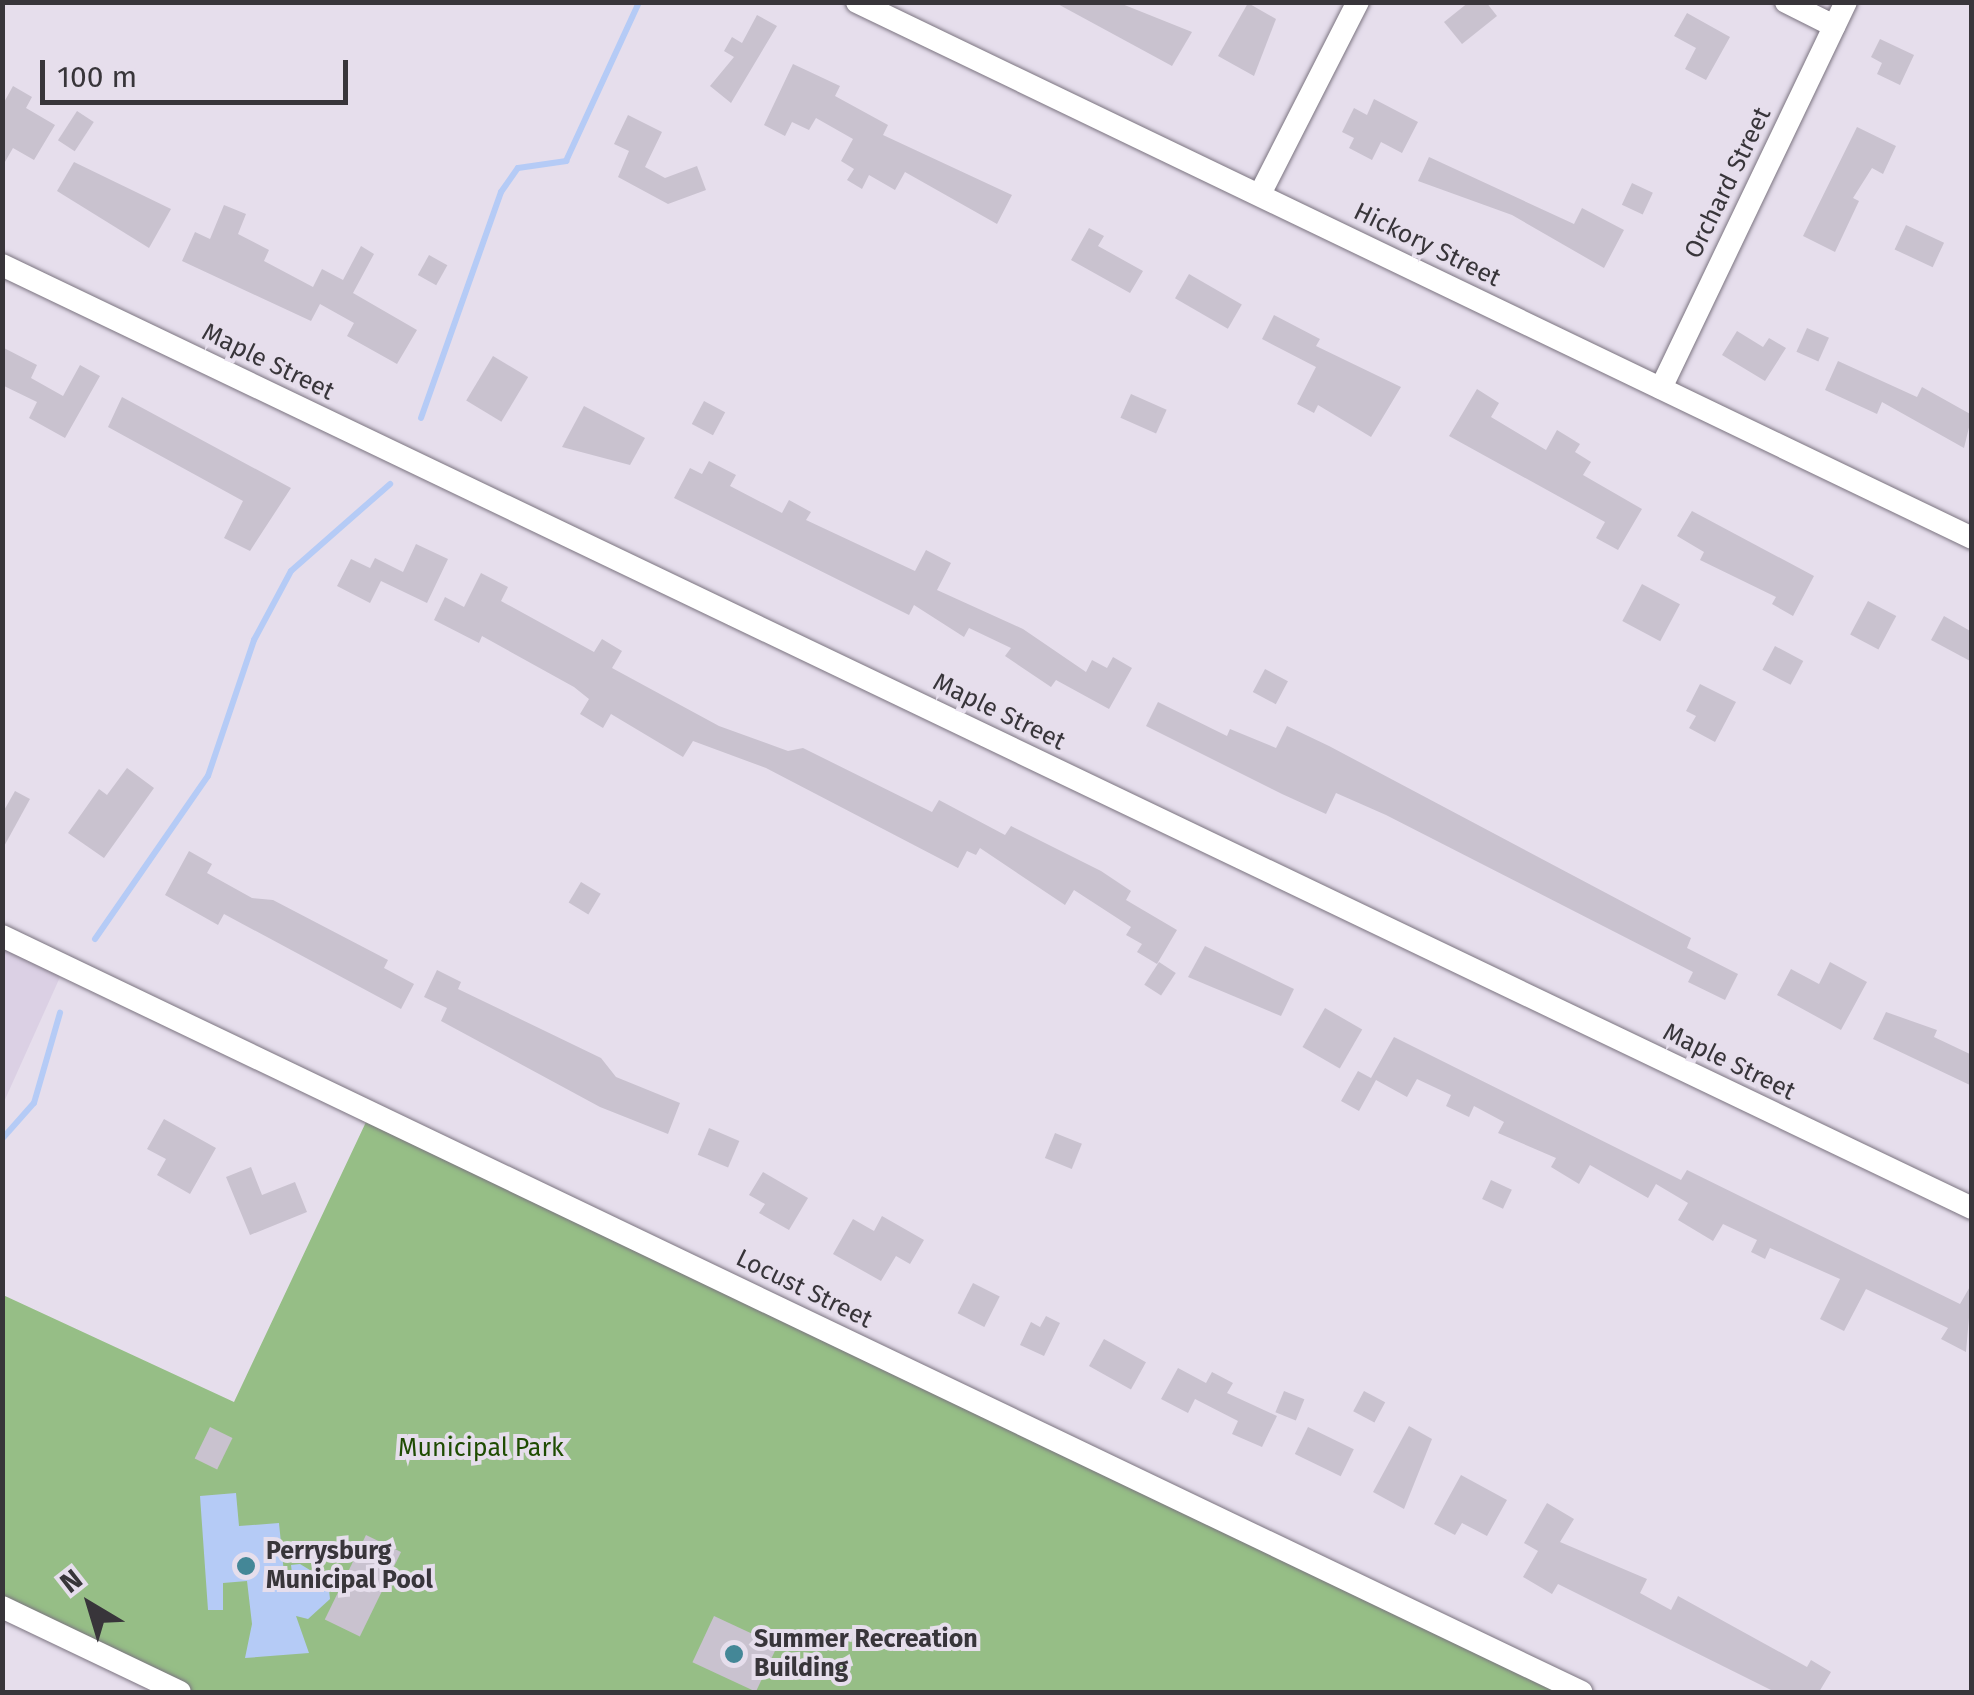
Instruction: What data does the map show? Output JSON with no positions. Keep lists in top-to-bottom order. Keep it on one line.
{"streets":{"street":["Orchard Street","Hickory Street","Maple Street","Locust Street"]},"crossings":[["Orchard Street","Hickory Street"]],"parks":["Municipal Park"],"places":["Perrysburg Municipal Pool","Summer Recreation Building"],"scale_bar":"100 m","north":"top left"}
